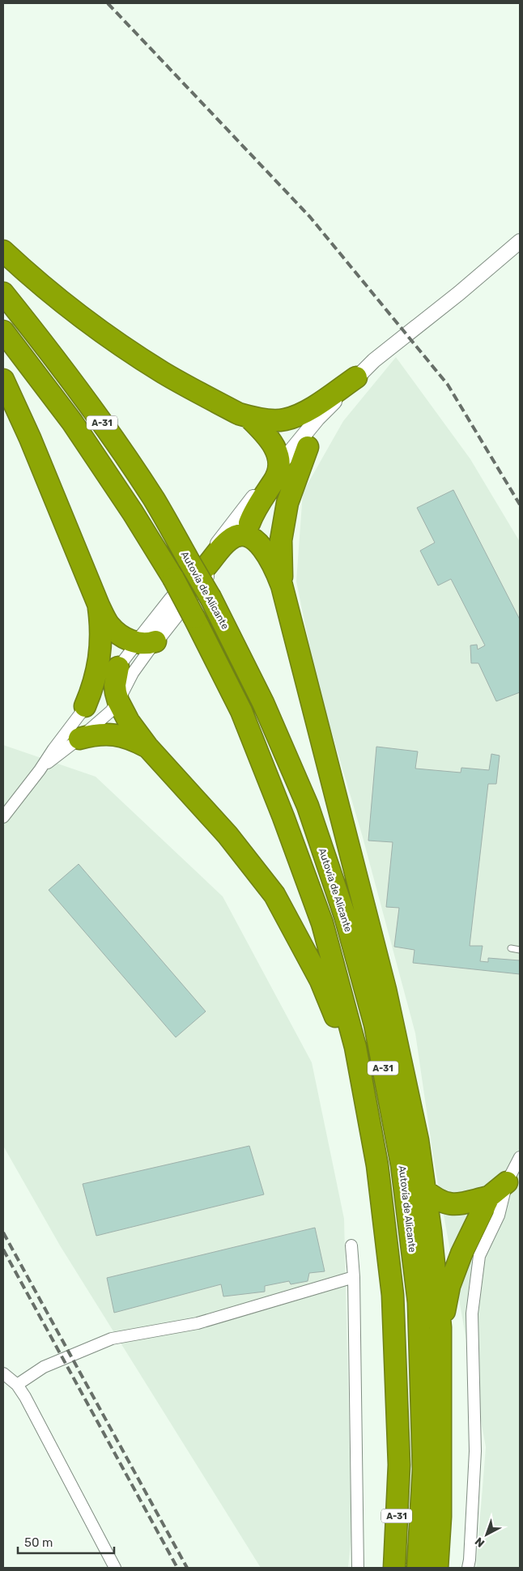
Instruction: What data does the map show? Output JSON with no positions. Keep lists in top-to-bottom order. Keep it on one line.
{"streets":{"highway":["A-31","Autovía de Alicante"]},"scale_bar":"50 m","north":"bottom left"}
